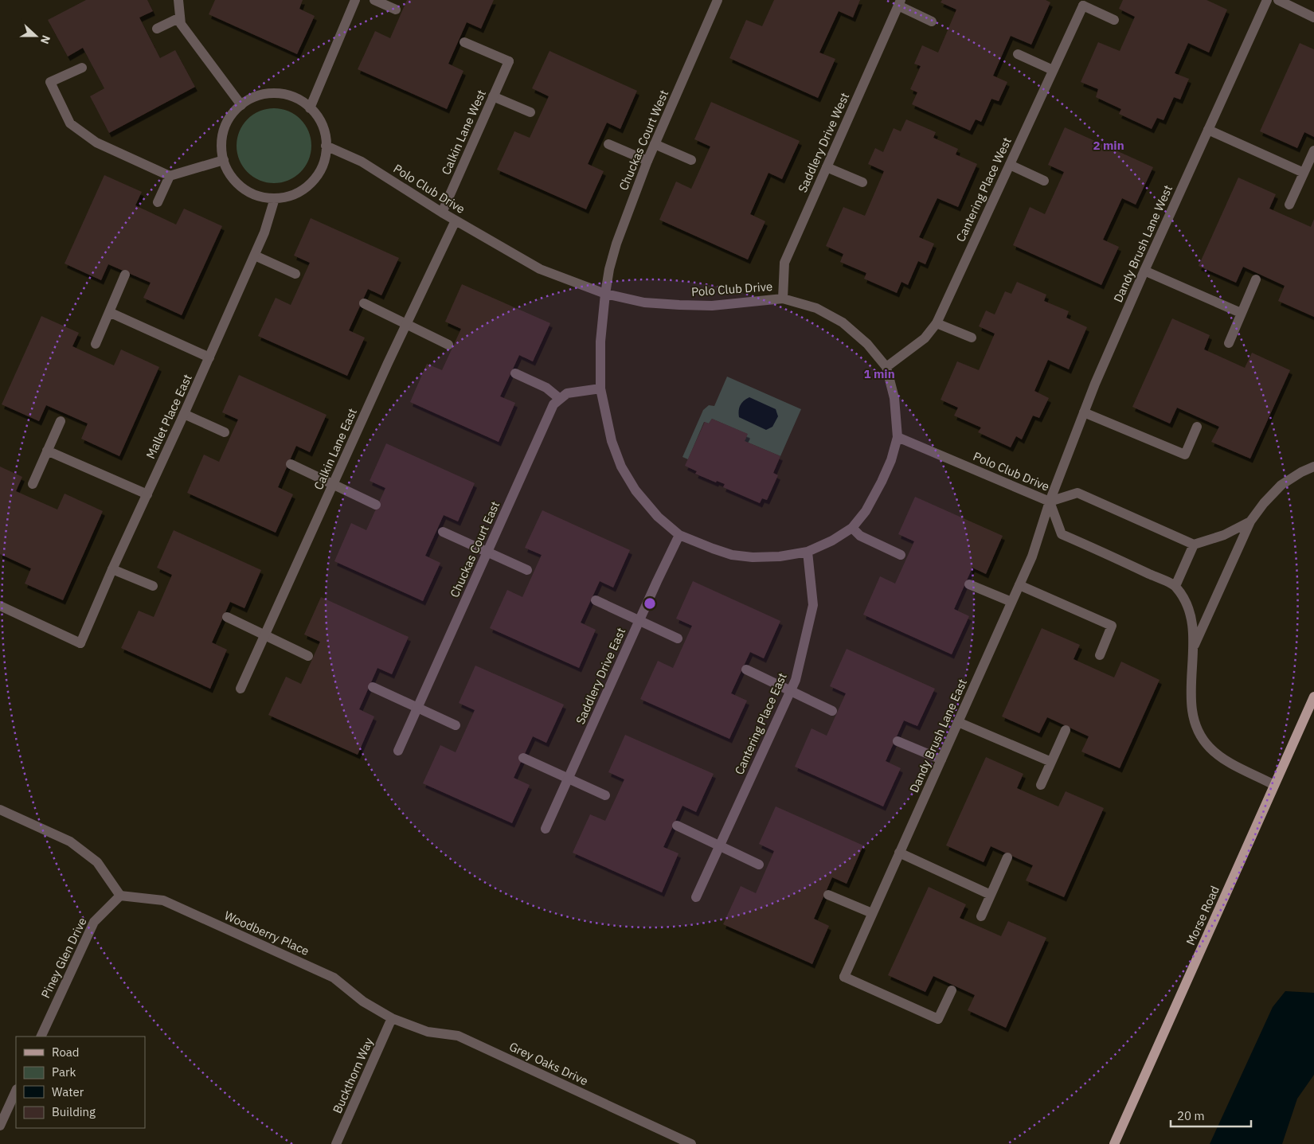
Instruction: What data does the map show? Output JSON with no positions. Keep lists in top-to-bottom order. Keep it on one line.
{"streets":{"main road":["Morse Road"],"street":["Calkin Lane West","Chuckas Court West","Saddlery Drive West","Polo Club Drive","Cantering Place West","Dandy Brush Lane West","Mallet Place East","Calkin Lane East","Chuckas Court East","Saddlery Drive East","Cantering Place East","Dandy Brush Lane East","Woodberry Place","Piney Glen Drive","Grey Oaks Drive","Buckthorn Way"]},"crossings":[["Calkin Lane West","Polo Club Drive"],["Chuckas Court West","Polo Club Drive"],["Saddlery Drive West","Polo Club Drive"],["Polo Club Drive","Cantering Place West"],["Polo Club Drive","Dandy Brush Lane West"],["Polo Club Drive","Mallet Place East"],["Polo Club Drive","Calkin Lane East"],["Polo Club Drive","Saddlery Drive East"],["Polo Club Drive","Cantering Place East"],["Polo Club Drive","Dandy Brush Lane East"],["Dandy Brush Lane West","Dandy Brush Lane East"],["Woodberry Place","Piney Glen Drive"],["Woodberry Place","Grey Oaks Drive"],["Woodberry Place","Buckthorn Way"],["Grey Oaks Drive","Buckthorn Way"]],"legend":["Road","Park","Water","Building"],"scale_bar":"20 m","north":"right","rings":["2 min","1 min"]}
